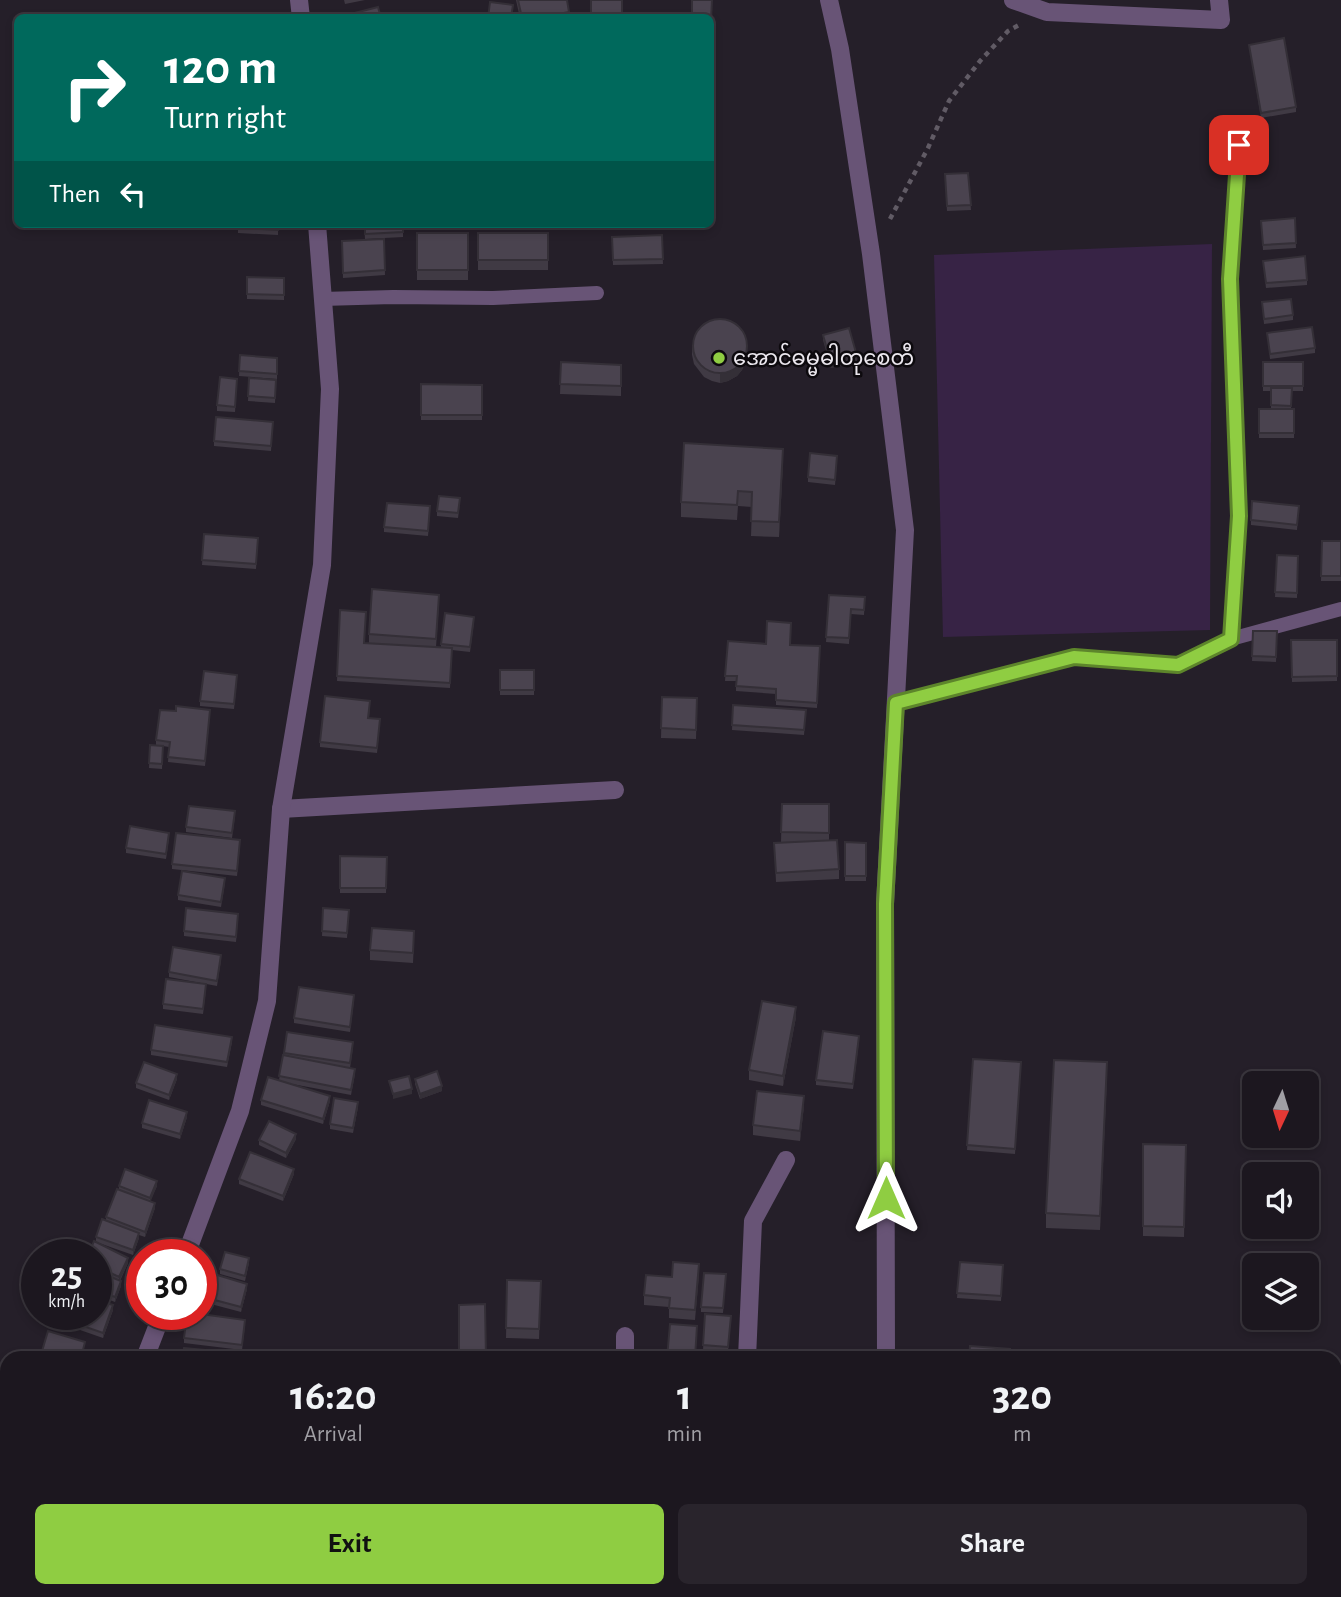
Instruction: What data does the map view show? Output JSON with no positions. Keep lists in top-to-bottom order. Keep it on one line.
{"places":["အောင်ဓမ္မဓါတုစေတီ"],"north":"bottom","page":{"turn":["120 m","Turn right"],"then":"Then","speed":"25 km/h","limit":"30","eta":["16:20","Arrival","1","min","320","m"],"buttons":["Exit","Share"]}}
